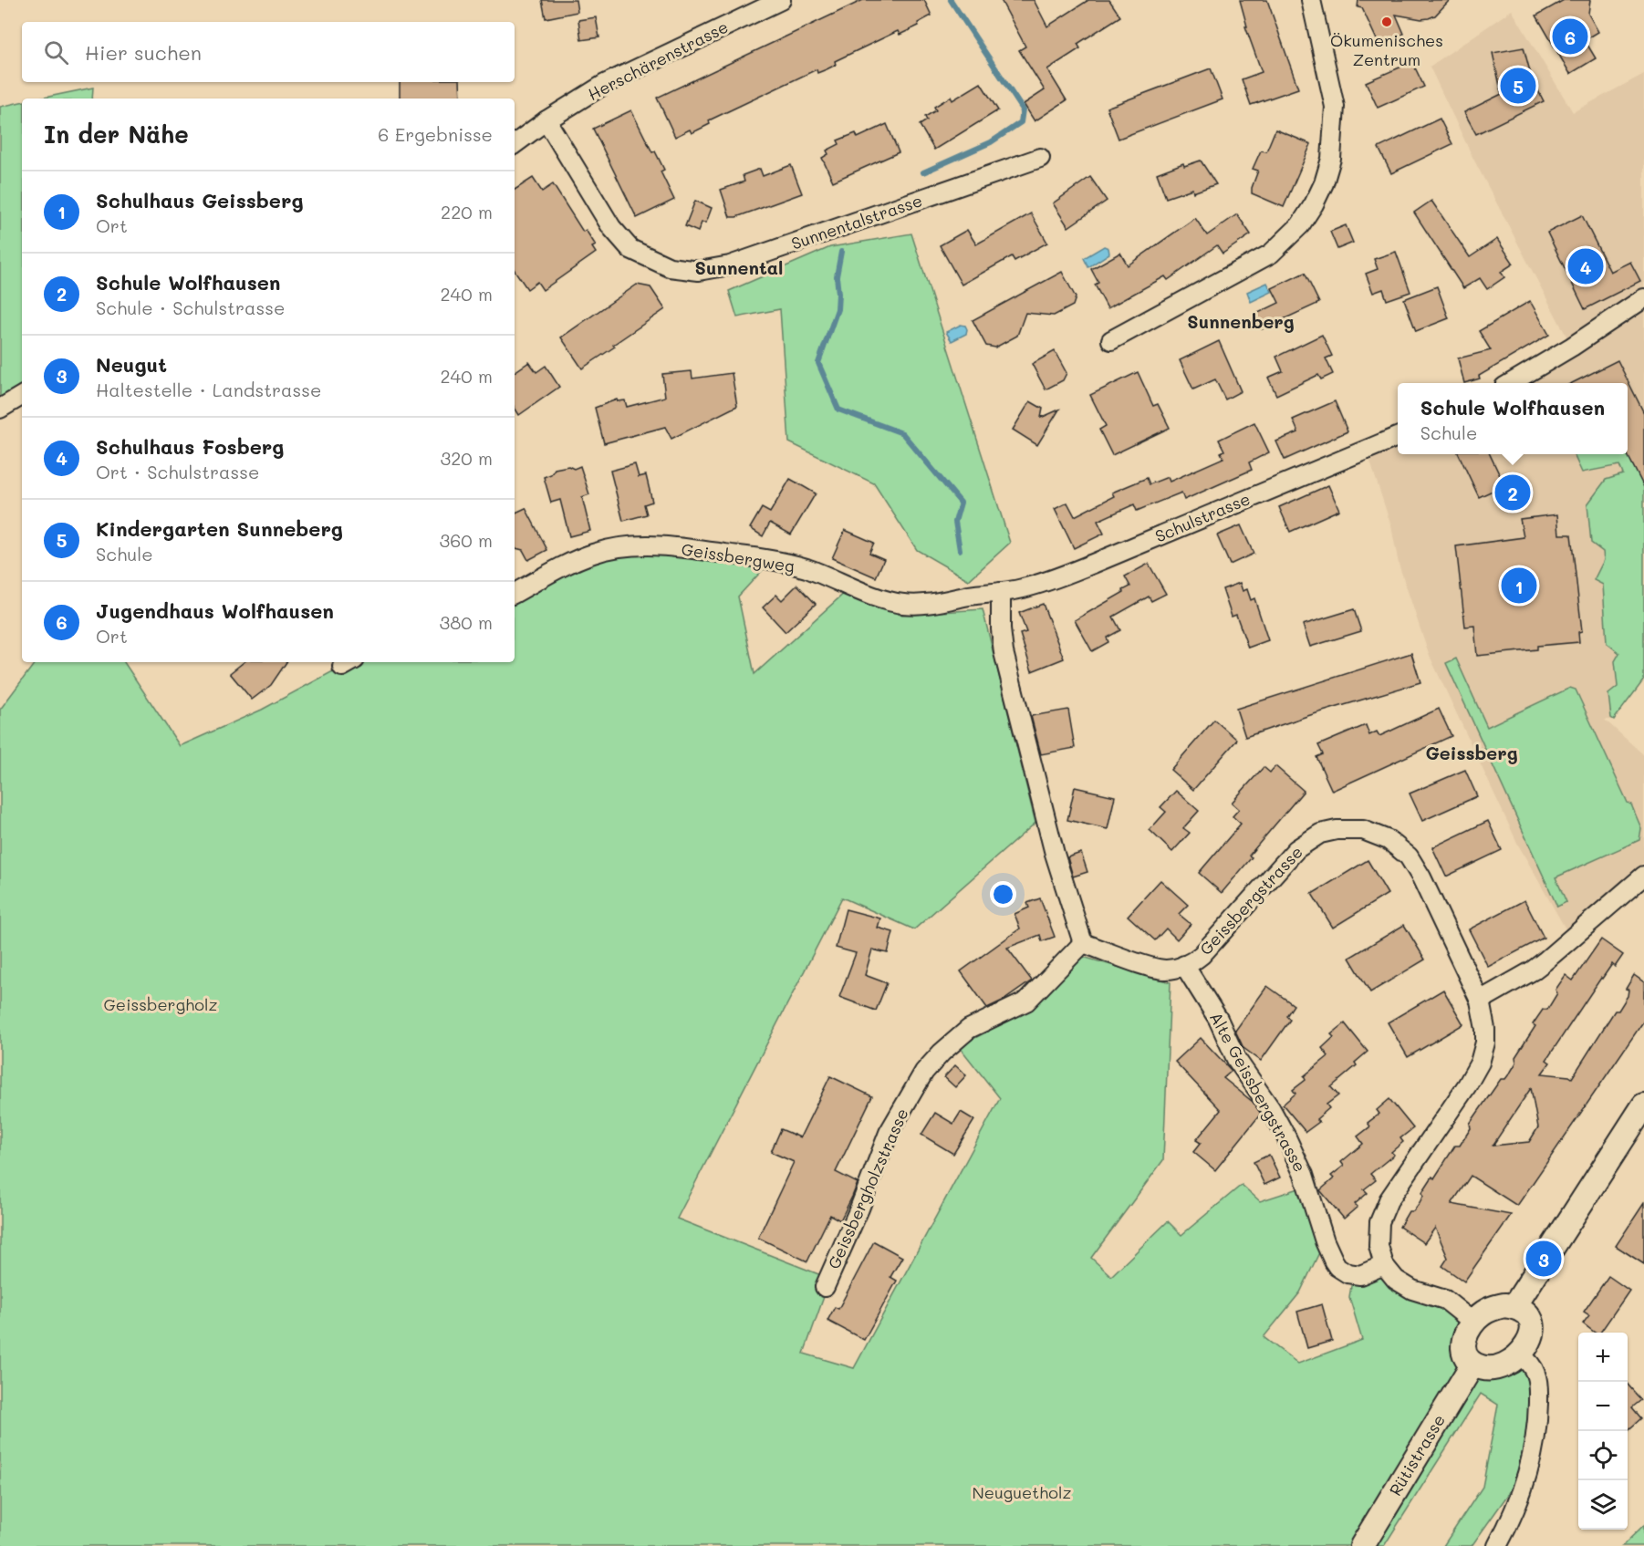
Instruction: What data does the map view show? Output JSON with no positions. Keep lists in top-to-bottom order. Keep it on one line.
{"streets":{"main road":["Rütistrasse"],"street":["Herschärenstrasse","Sunnentalstrasse","Schulstrasse","Geissbergweg","Geissbergstrasse","Alte Geissbergstrasse","Geissbergholzstrasse"]},"crossings":[["Herschärenstrasse","Sunnentalstrasse"],["Schulstrasse","Geissbergweg"],["Geissbergstrasse","Alte Geissbergstrasse"],["Geissbergstrasse","Geissbergholzstrasse"]],"districts":["Sunnental","Sunnenberg","Geissberg"],"parks":["Geissbergholz","Neuguetholz"],"places":["Ökumenisches Zentrum"],"page":{"pins":["6","5","4","2","1","3"],"search":"Hier suchen","heading":["In der Nähe","6 Ergebnisse"],"list":[{"mark":"1","name":"Schulhaus Geissberg","note":"Ort","value":"220 m"},{"mark":"2","name":"Schule Wolfhausen","note":"Schule · Schulstrasse","value":"240 m"},{"mark":"3","name":"Neugut","note":"Haltestelle · Landstrasse","value":"240 m"},{"mark":"4","name":"Schulhaus Fosberg","note":"Ort · Schulstrasse","value":"320 m"},{"mark":"5","name":"Kindergarten Sunneberg","note":"Schule","value":"360 m"},{"mark":"6","name":"Jugendhaus Wolfhausen","note":"Ort","value":"380 m"}],"popup":["Schule Wolfhausen","Schule"],"map_buttons":["+","−"]}}
